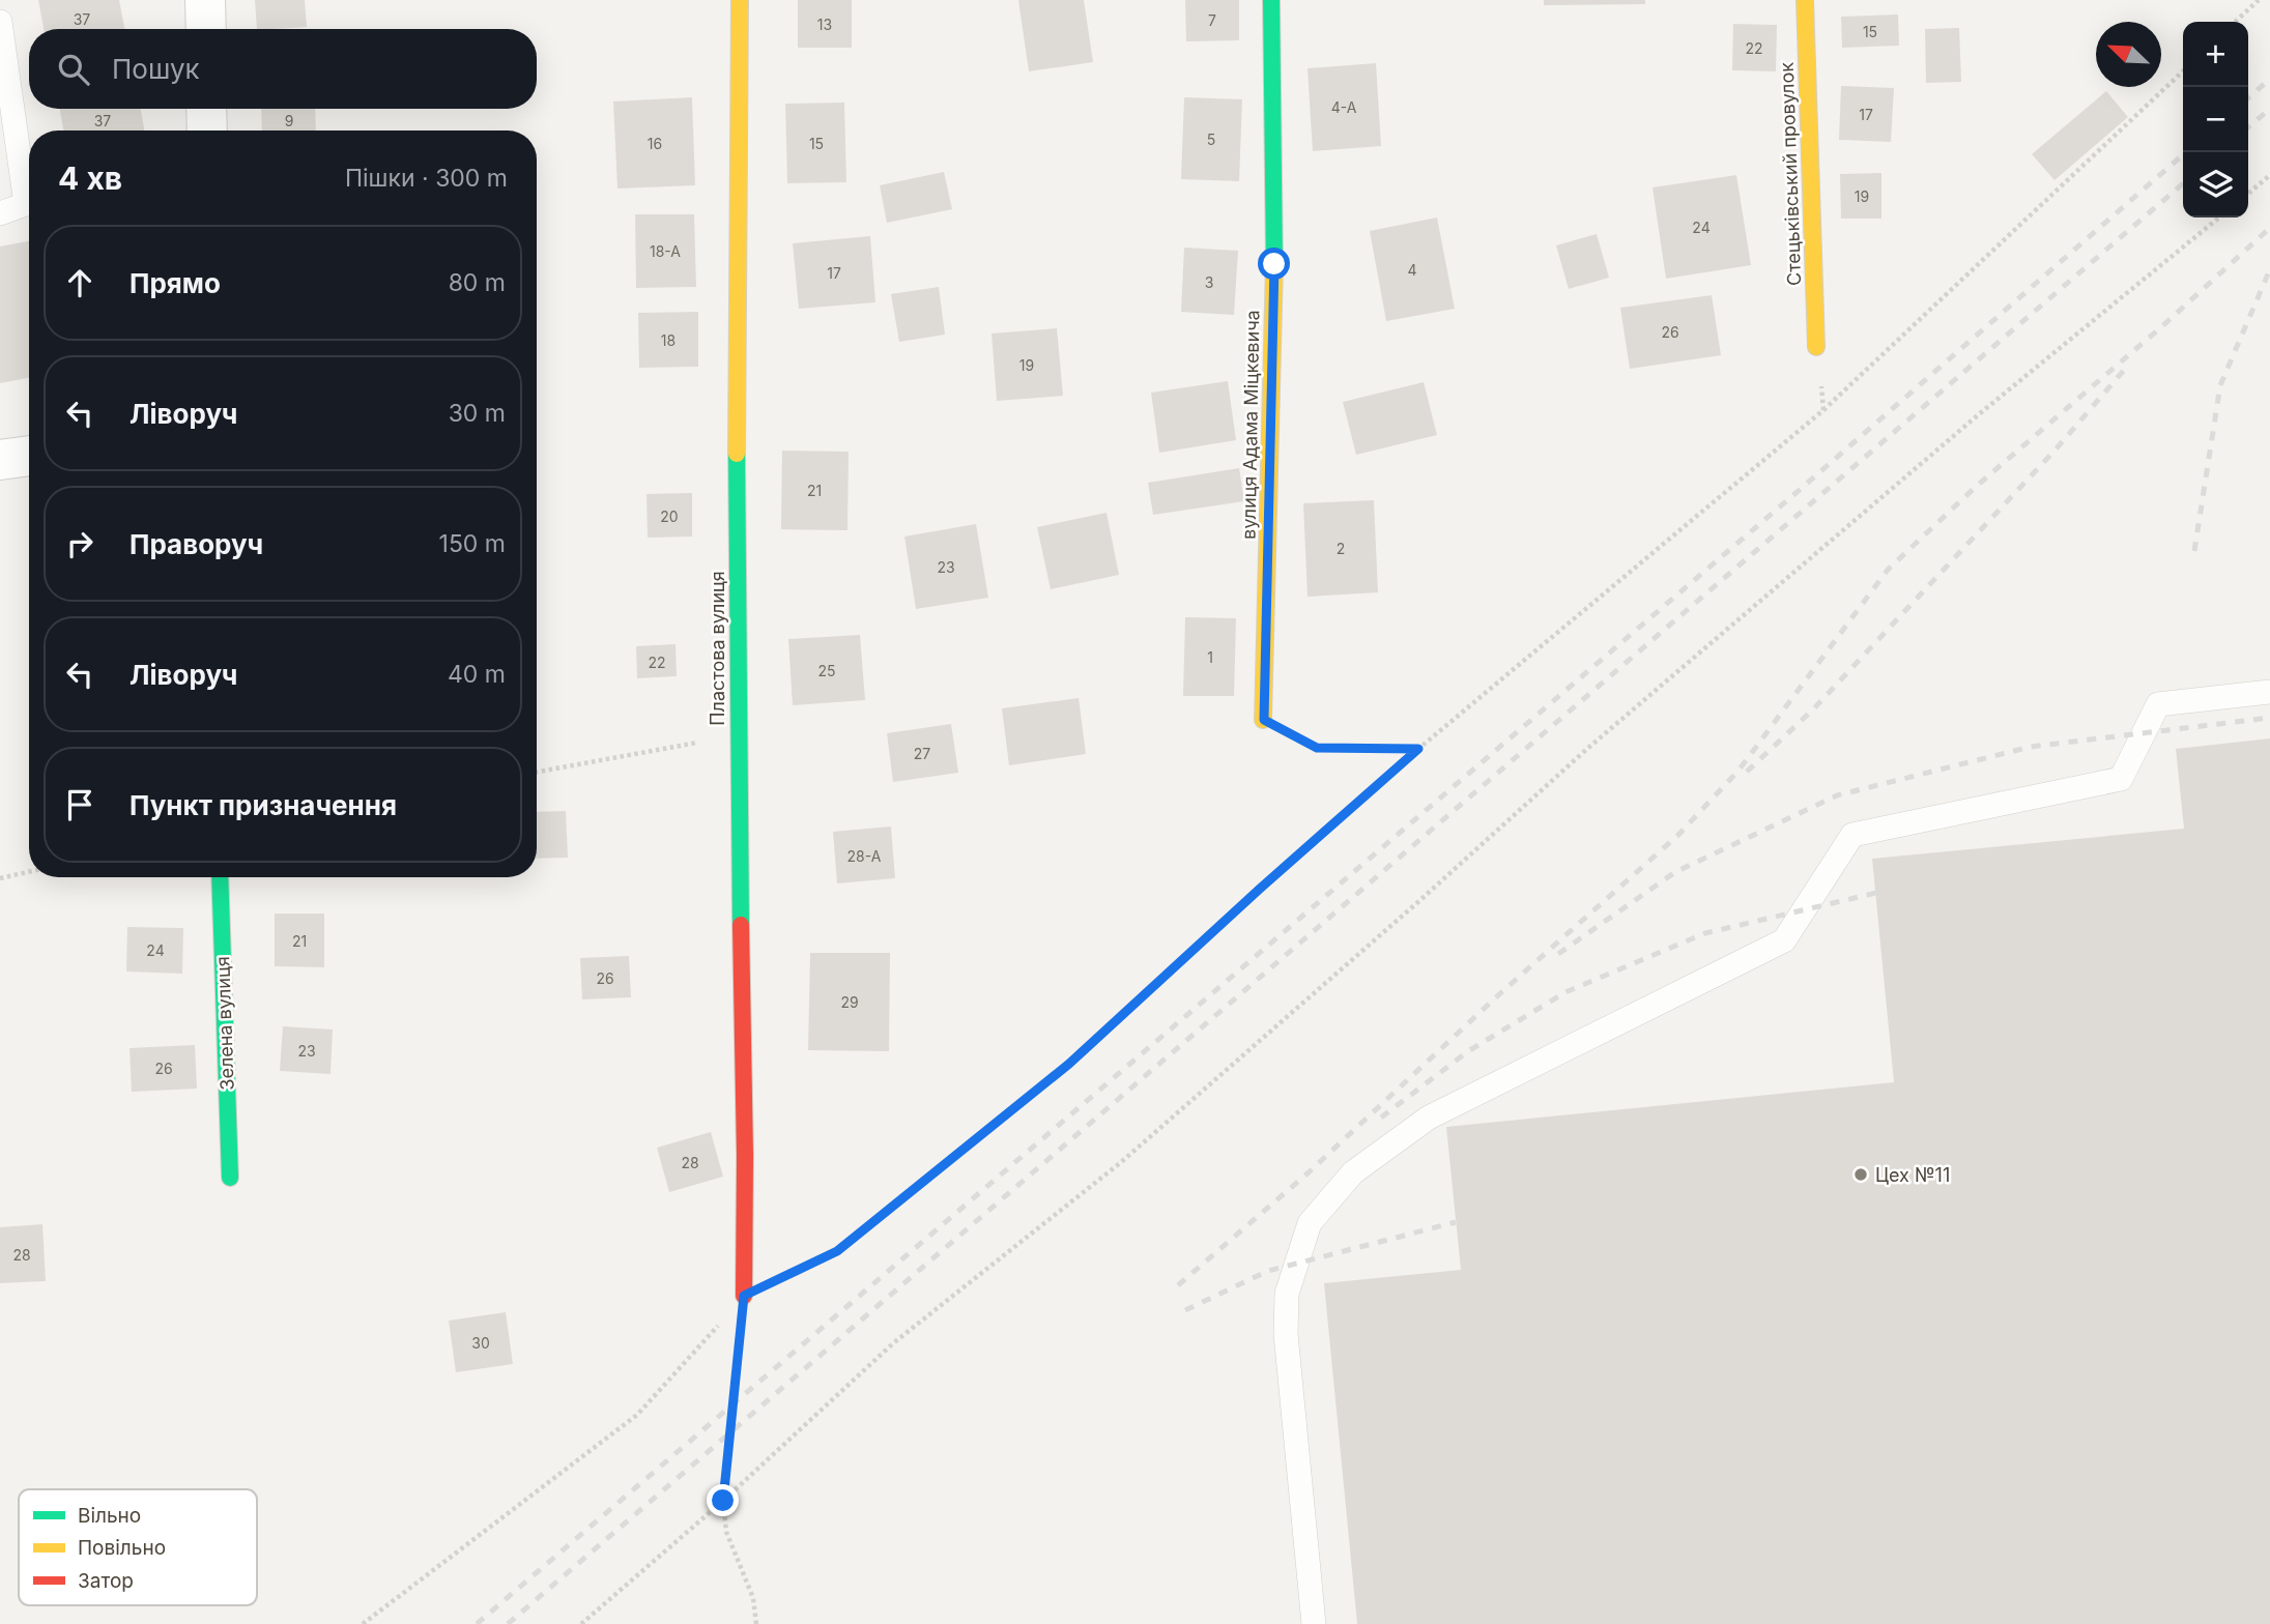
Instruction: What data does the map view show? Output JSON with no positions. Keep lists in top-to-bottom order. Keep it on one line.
{"streets":{"street":["Стецьківський провулок","вулиця Адама Міцкевича","Пластова вулиця","Зелена вулиця"]},"places":["Цех №11"],"house_numbers":["37","7","13","15","22","4-А","17","37","9","5","16","15","19","24","18-А","4","17","3","26","18","19","21","20","2","23","1","22","25","27","28-А","21","24","26","29","23","26","28","28","30"],"legend":["Вільно","Повільно","Затор"],"north":"top left","page":{"map_buttons":["+","−"],"search":"Пошук","heading":["4 хв","Пішки · 300 m"],"list":[["Прямо","80 m"],["Ліворуч","30 m"],["Праворуч","150 m"],["Ліворуч","40 m"],"Пункт призначення"]}}
